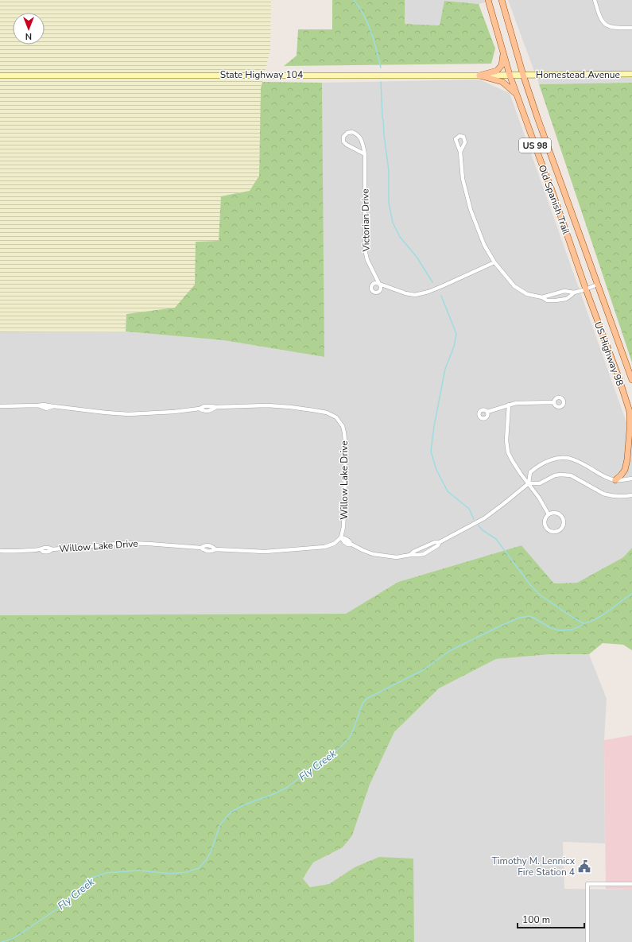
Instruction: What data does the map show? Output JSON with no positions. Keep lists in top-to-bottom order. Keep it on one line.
{"streets":{"main road":["State Highway 104","Homestead Avenue","US 98","Old Spanish Trail","US Highway 98"],"street":["Victorian Drive","Willow Lake Drive"]},"crossings":[["State Highway 104","Homestead Avenue"],["State Highway 104","Old Spanish Trail"],["Homestead Avenue","Old Spanish Trail"],["Old Spanish Trail","US Highway 98"]],"water":["Fly Creek"],"places":{"public building":["Timothy M. Lennicx Fire Station 4"]},"scale_bar":"100 m","north":"bottom"}
